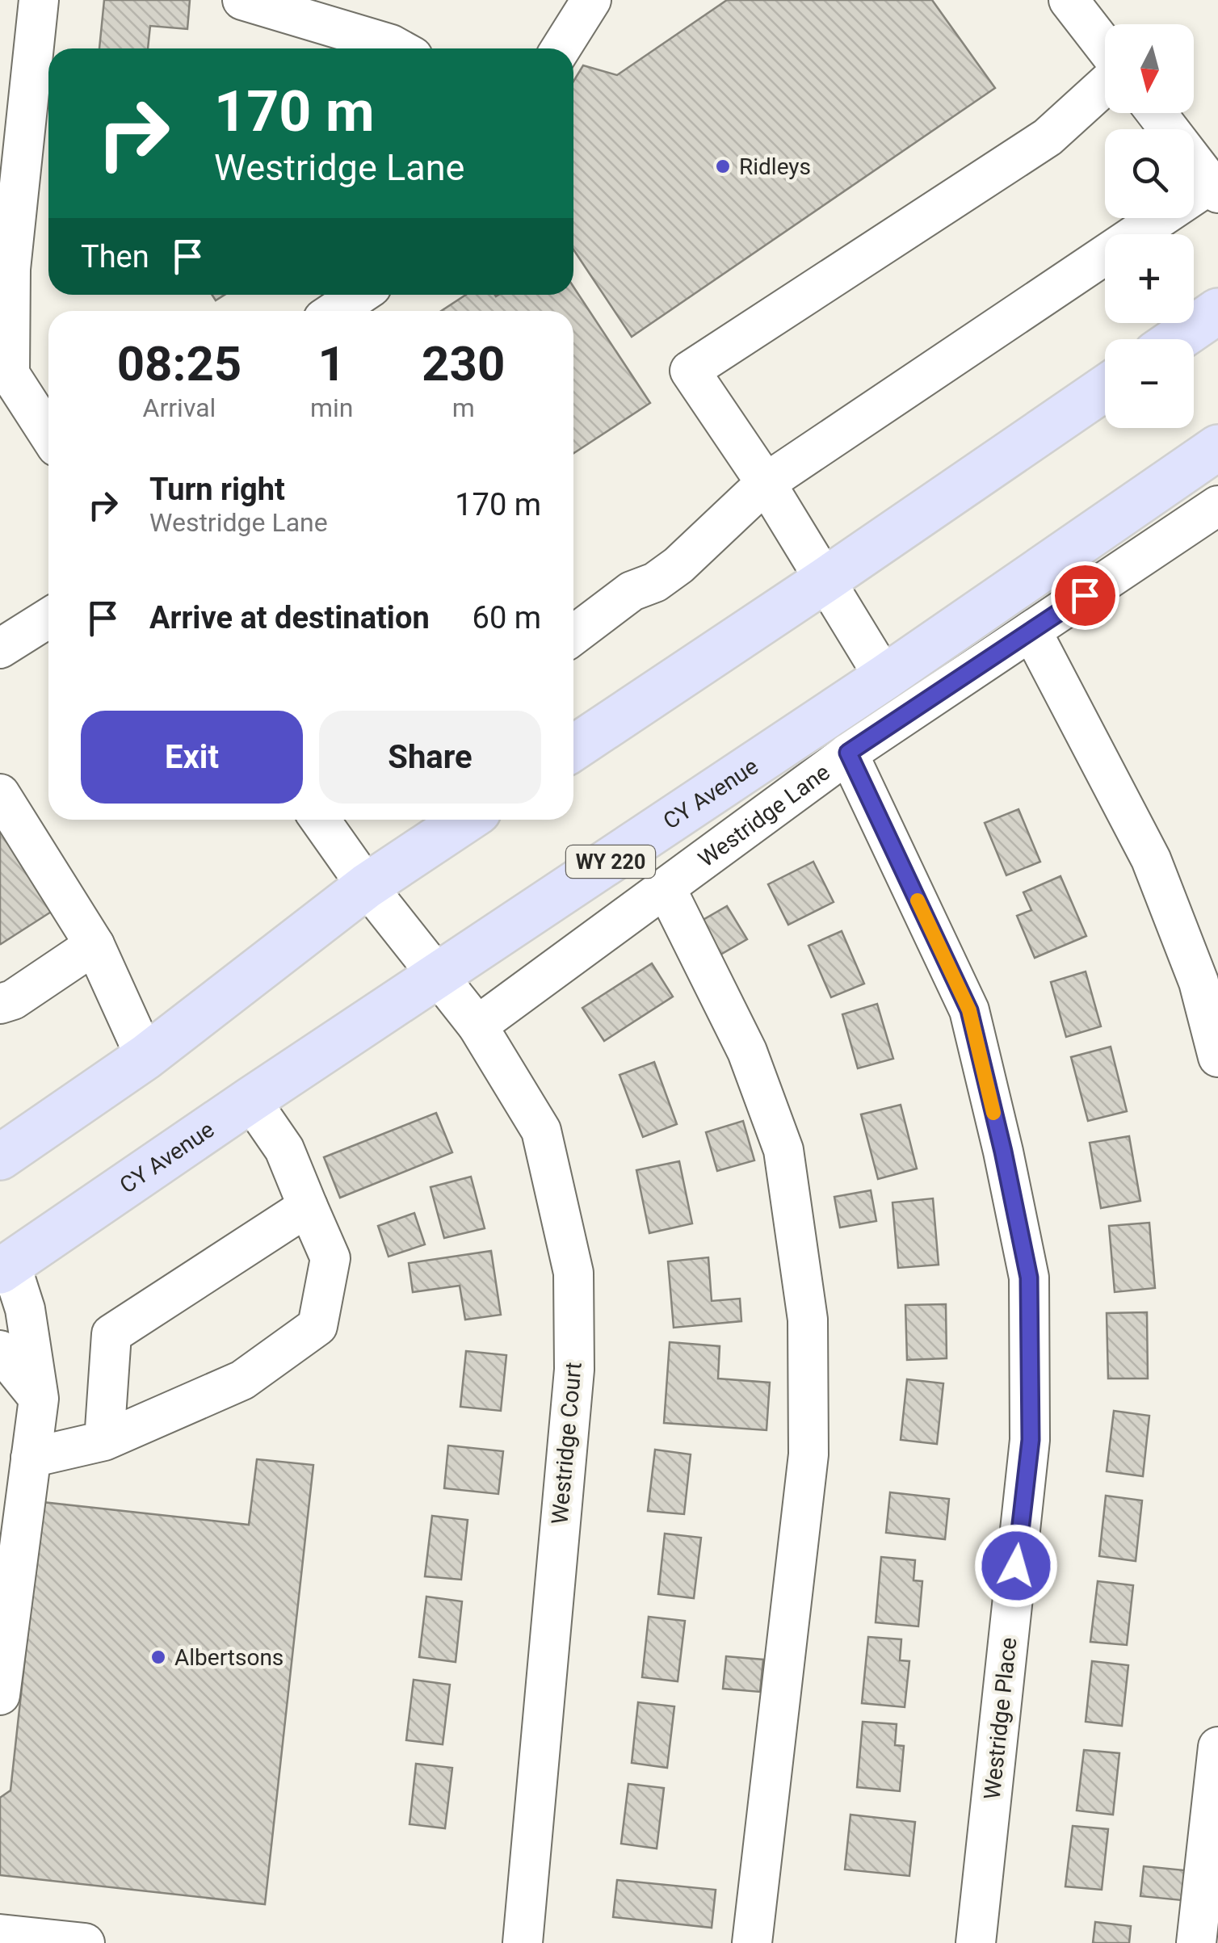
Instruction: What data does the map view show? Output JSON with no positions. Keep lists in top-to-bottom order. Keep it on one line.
{"streets":{"main road":["CY Avenue","WY 220"],"street":["Westridge Lane","Westridge Court","Westridge Place"]},"crossings":[["CY Avenue","Westridge Court"],["Westridge Lane","Westridge Court"],["Westridge Lane","Westridge Place"]],"places":["Ridleys","Albertsons"],"north":"bottom","page":{"map_buttons":["+","−"],"turn":["170 m","Westridge Lane"],"then":"Then","eta":["08:25","Arrival","1","min","230","m"],"list":[{"name":"Turn right","note":"Westridge Lane","value":"170 m"},{"name":"Arrive at destination","value":"60 m"}],"buttons":["Exit","Share"]}}
